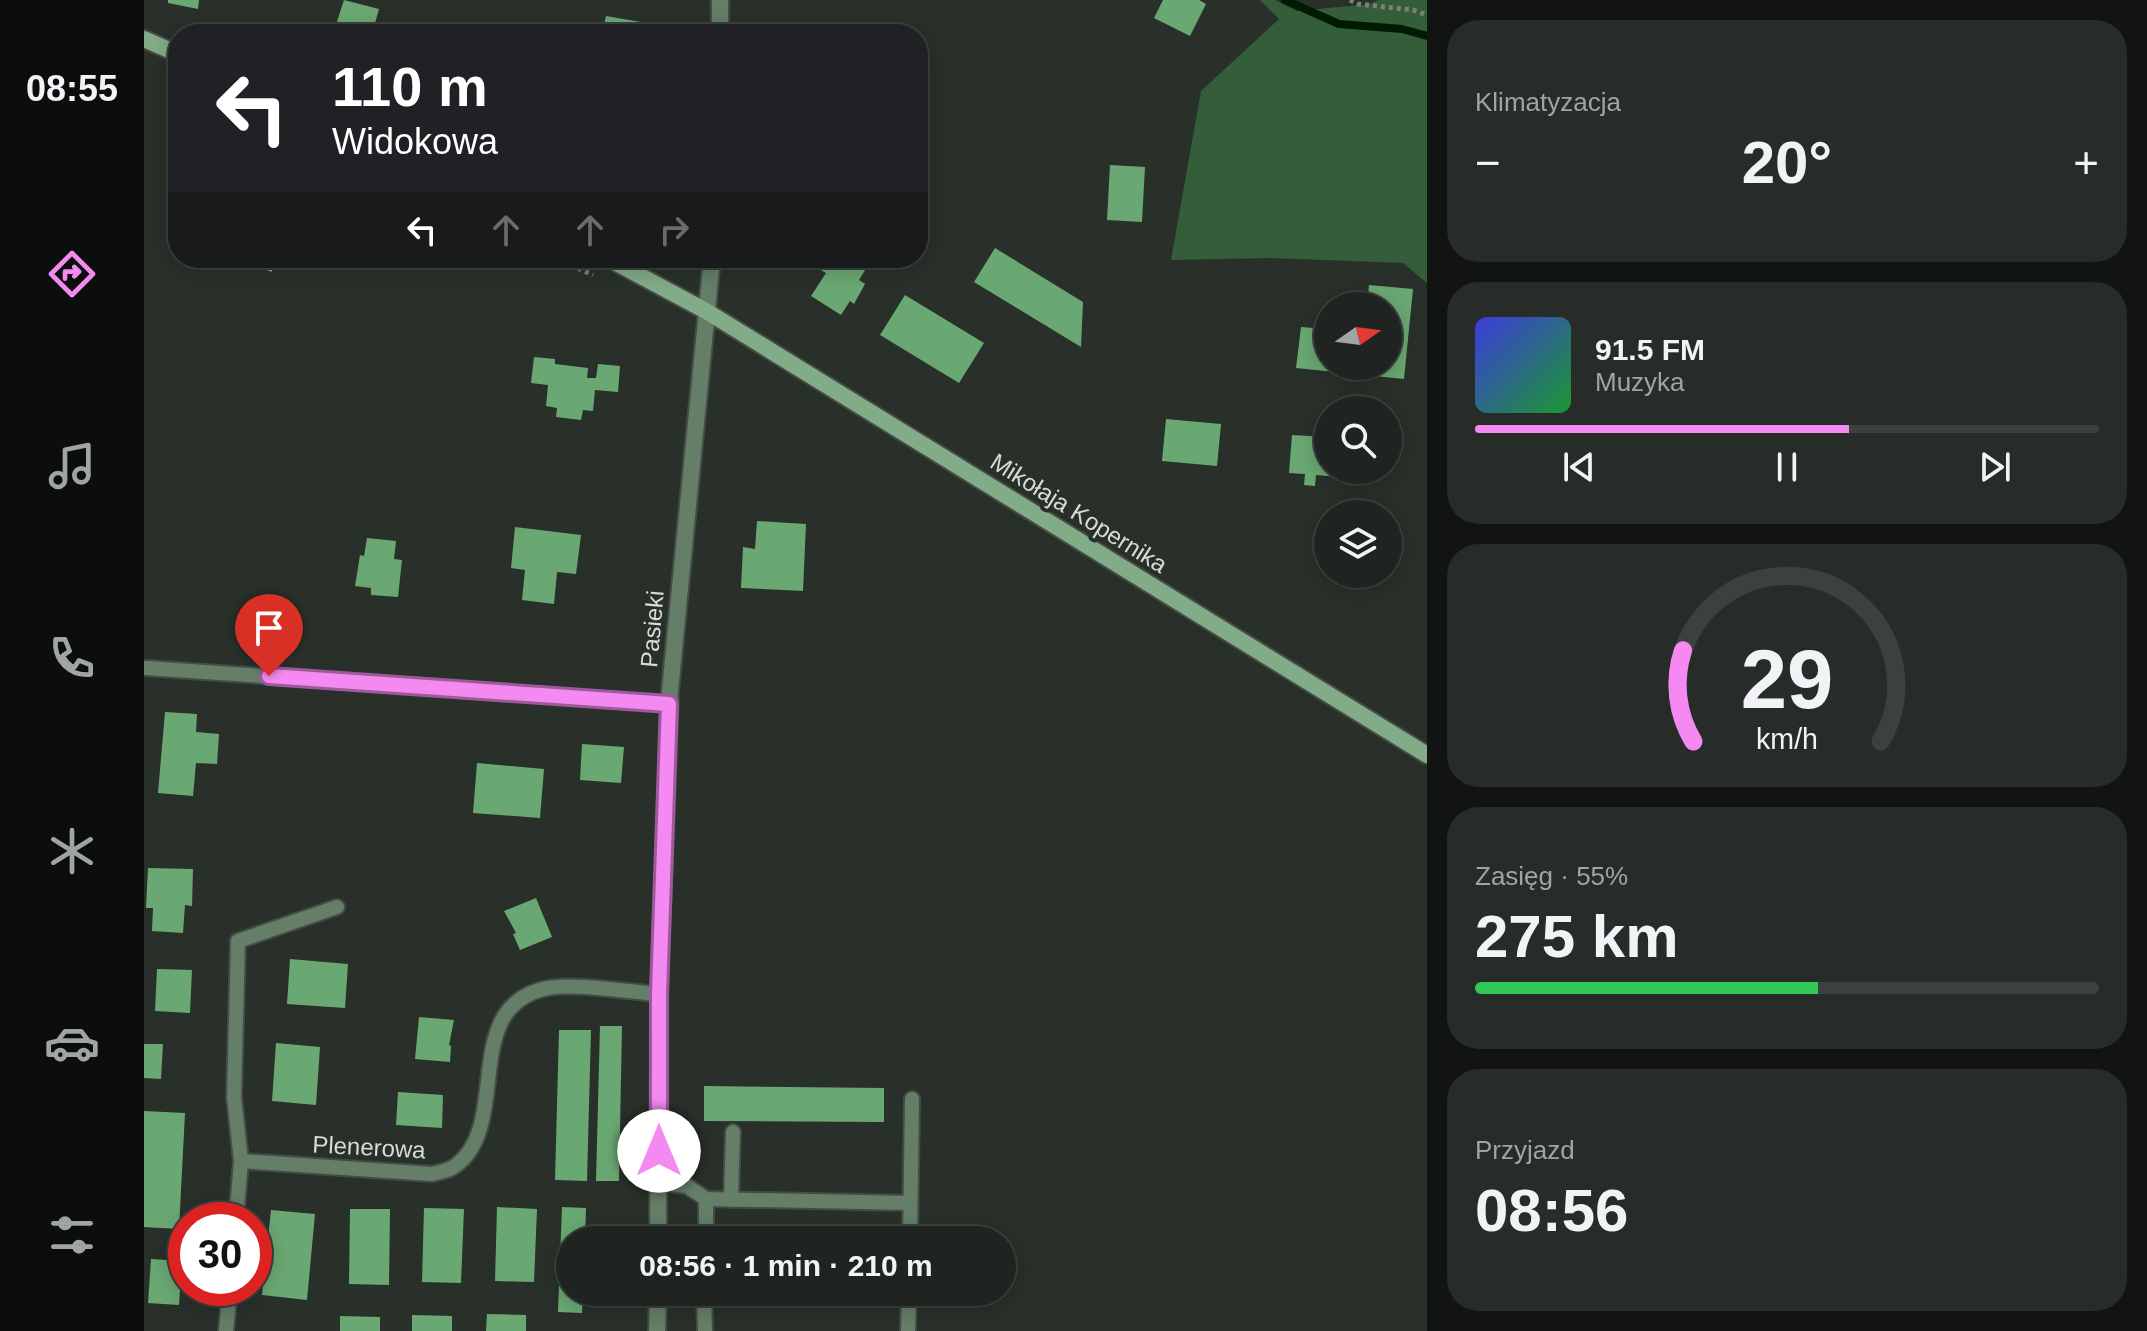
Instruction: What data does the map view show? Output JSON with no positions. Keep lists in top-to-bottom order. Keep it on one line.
{"streets":{"street":["Mikołaja Kopernika","Pasieki"],"lane":["Plenerowa"]},"crossings":[["Mikołaja Kopernika","Pasieki"],["Pasieki","Plenerowa"]],"north":"right","page":{"tabs":"08:55","tile":["Klimatyzacja",["Zasięg · 55%","275 km"],["Przyjazd","08:56"]],"turn":["110 m","Widokowa"],"heat":["−","20°","+"],"song":["91.5 FM","Muzyka"],"limit":"30","trip":"08:56 · 1 min · 210 m","gauge":["29","km/h"]}}
